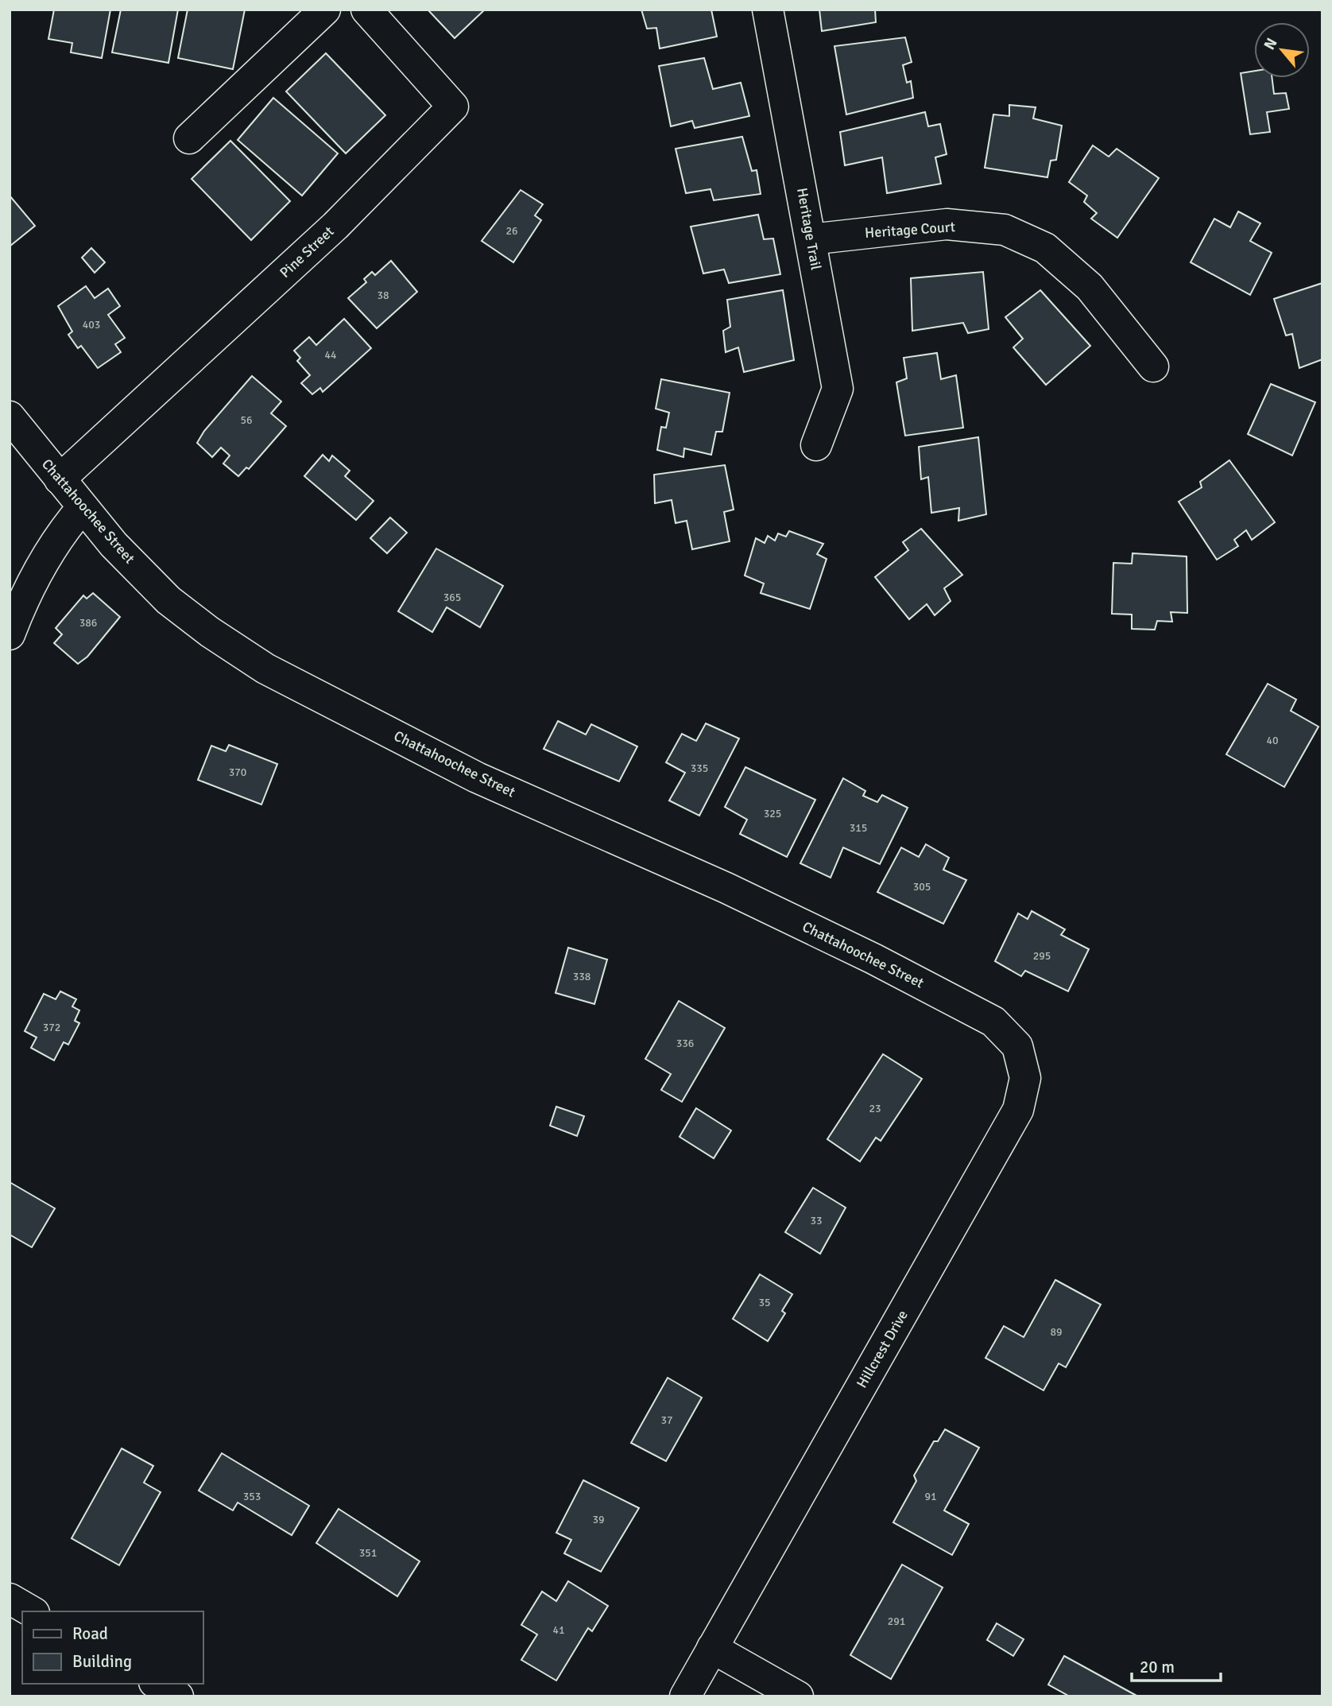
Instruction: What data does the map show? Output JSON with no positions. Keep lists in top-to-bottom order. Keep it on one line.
{"streets":{"street":["Heritage Trail","Heritage Court","Pine Street","Chattahoochee Street","Hillcrest Drive"]},"crossings":[["Heritage Trail","Heritage Court"],["Pine Street","Chattahoochee Street"],["Chattahoochee Street","Hillcrest Drive"]],"house_numbers":["26","38","403","44","56","365","386","40","335","370","325","315","305","295","338","372","336","23","33","35","89","37","353","91","39","351","291","41"],"legend":["Road","Building"],"scale_bar":"20 m","north":"top left"}
